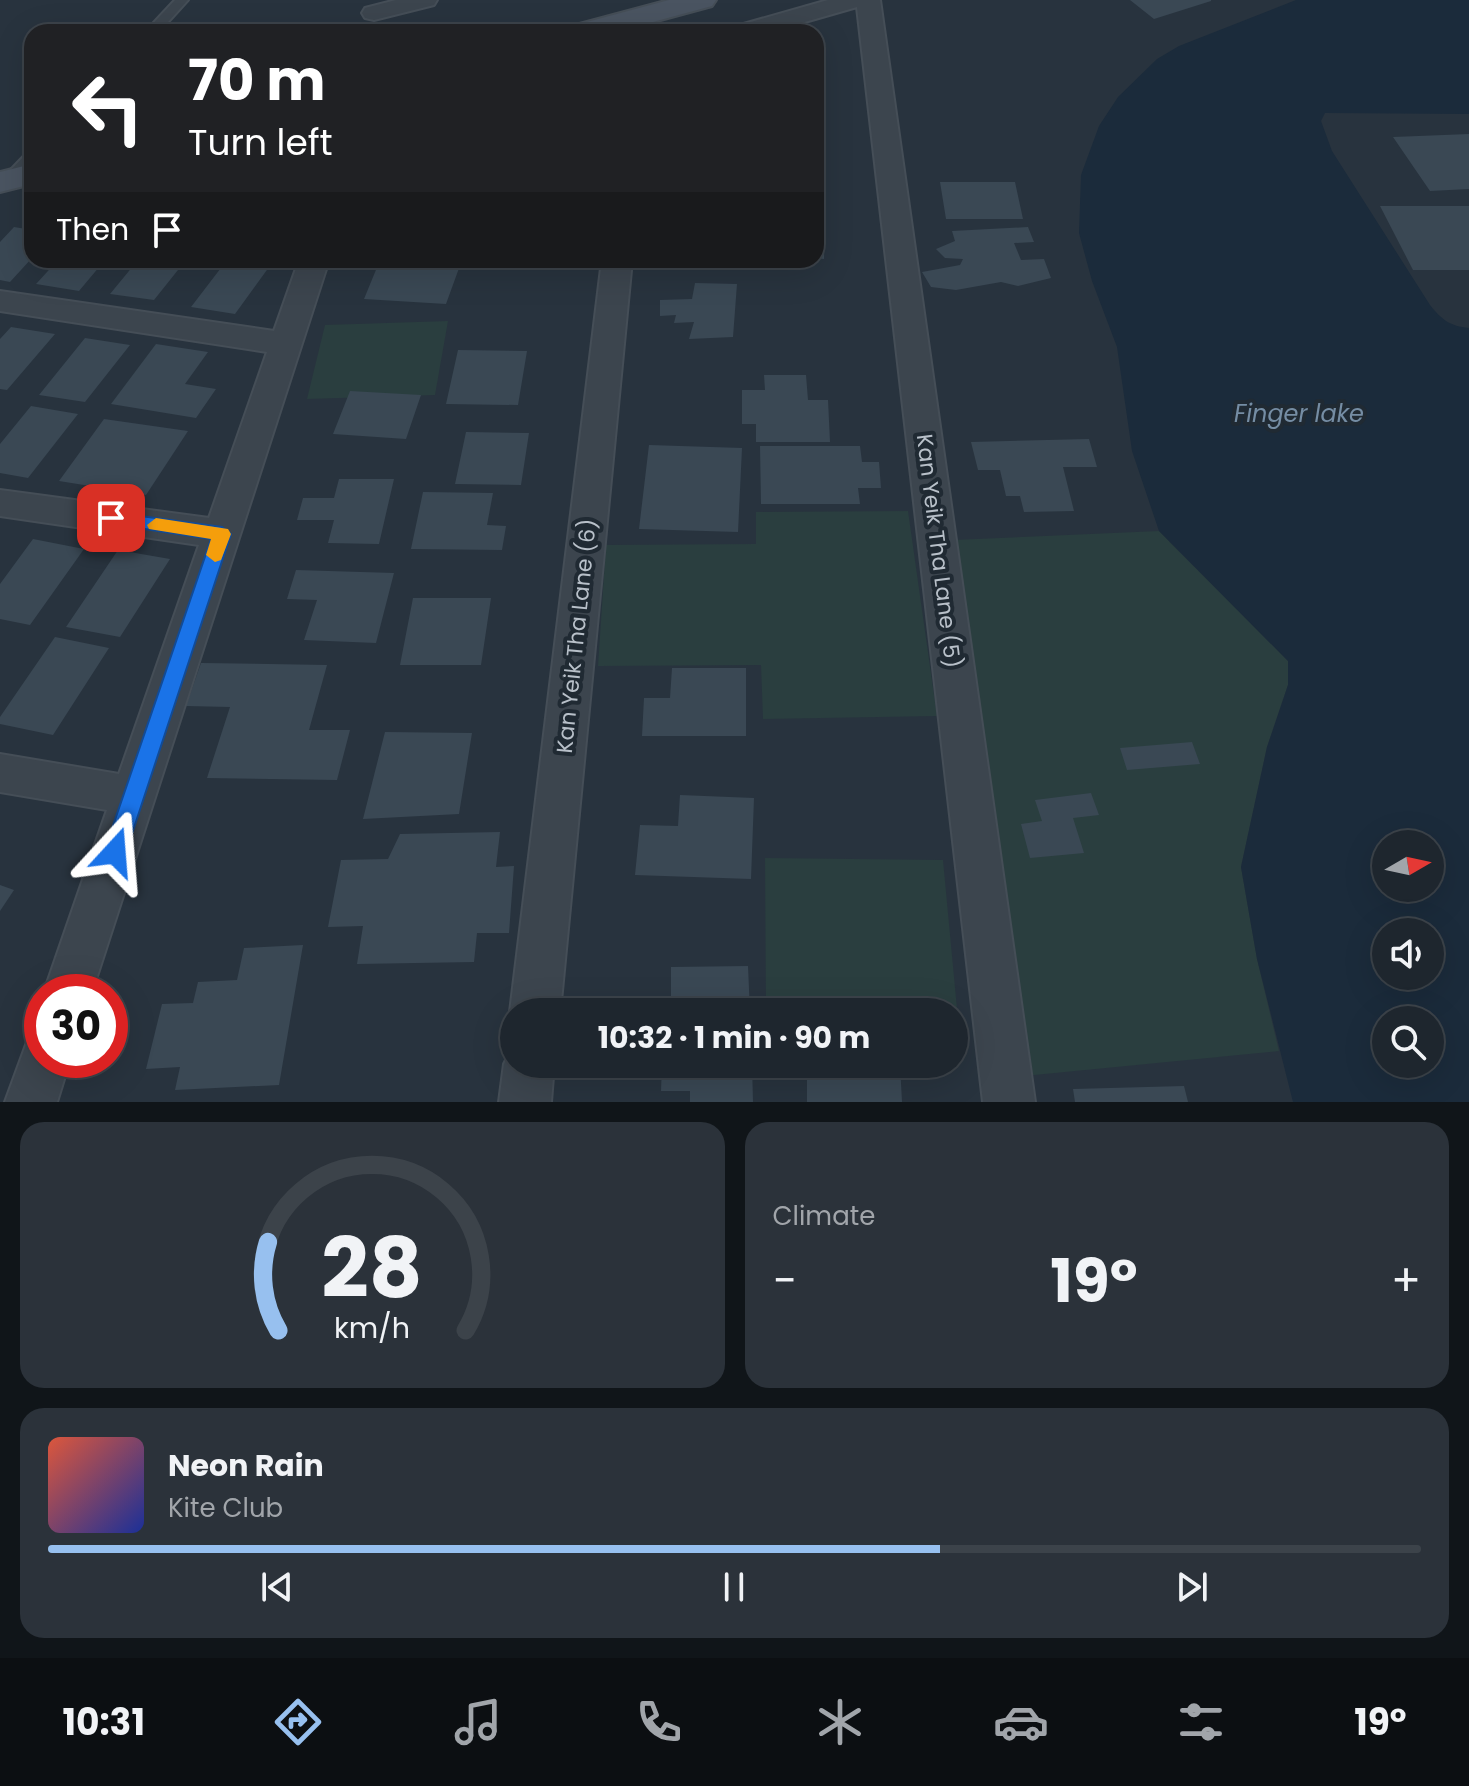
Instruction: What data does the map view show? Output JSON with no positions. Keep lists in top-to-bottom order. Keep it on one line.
{"streets":{"street":["Kan Yeik Tha Lane (5)","Kan Yeik Tha Lane (6)"]},"water":["Finger lake"],"north":"right","page":{"turn":["70 m","Turn left"],"then":"Then","limit":"30","trip":"10:32 · 1 min · 90 m","tile":"Climate","heat":["−","19°","+"],"song":["Neon Rain","Kite Club"],"tabs":["10:31","19°"],"gauge":["28","km/h"]}}
